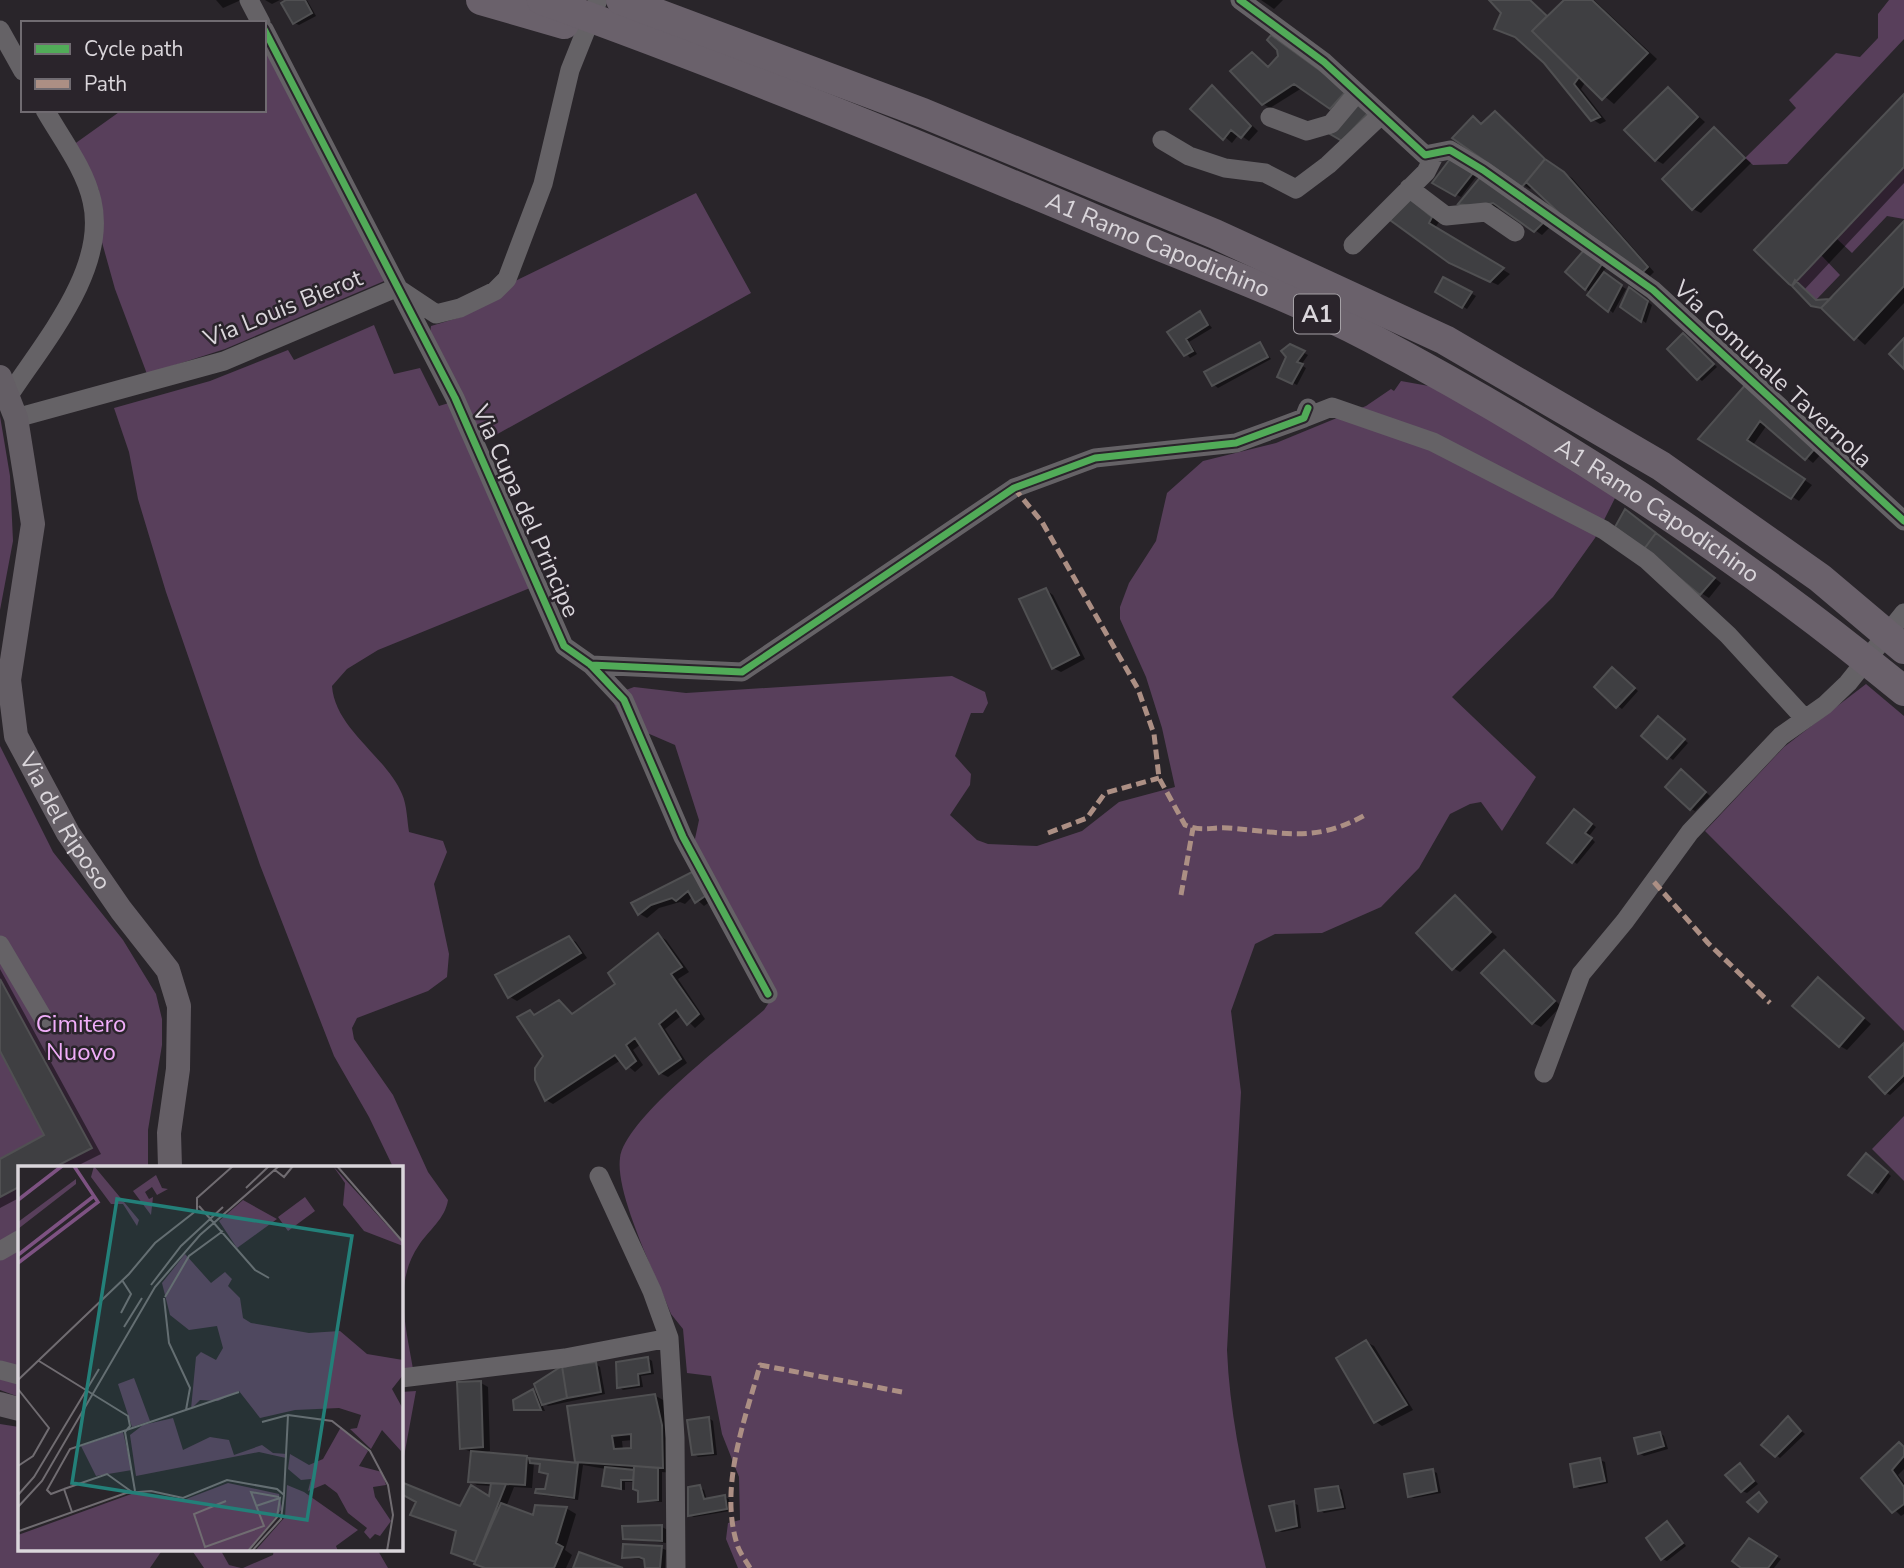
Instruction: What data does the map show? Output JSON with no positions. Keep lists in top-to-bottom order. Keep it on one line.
{"streets":{"highway":["A1 Ramo Capodichino","A1"],"main road":["Via del Riposo"],"street":["Via Louis Bierot","Via Comunale Tavernola","Via Cupa del Principe"]},"crossings":[["Via Louis Bierot","Via Cupa del Principe"],["Via Louis Bierot","Via del Riposo"]],"parks":["Cimitero Nuovo"],"legend":["Cycle path","Path"]}
